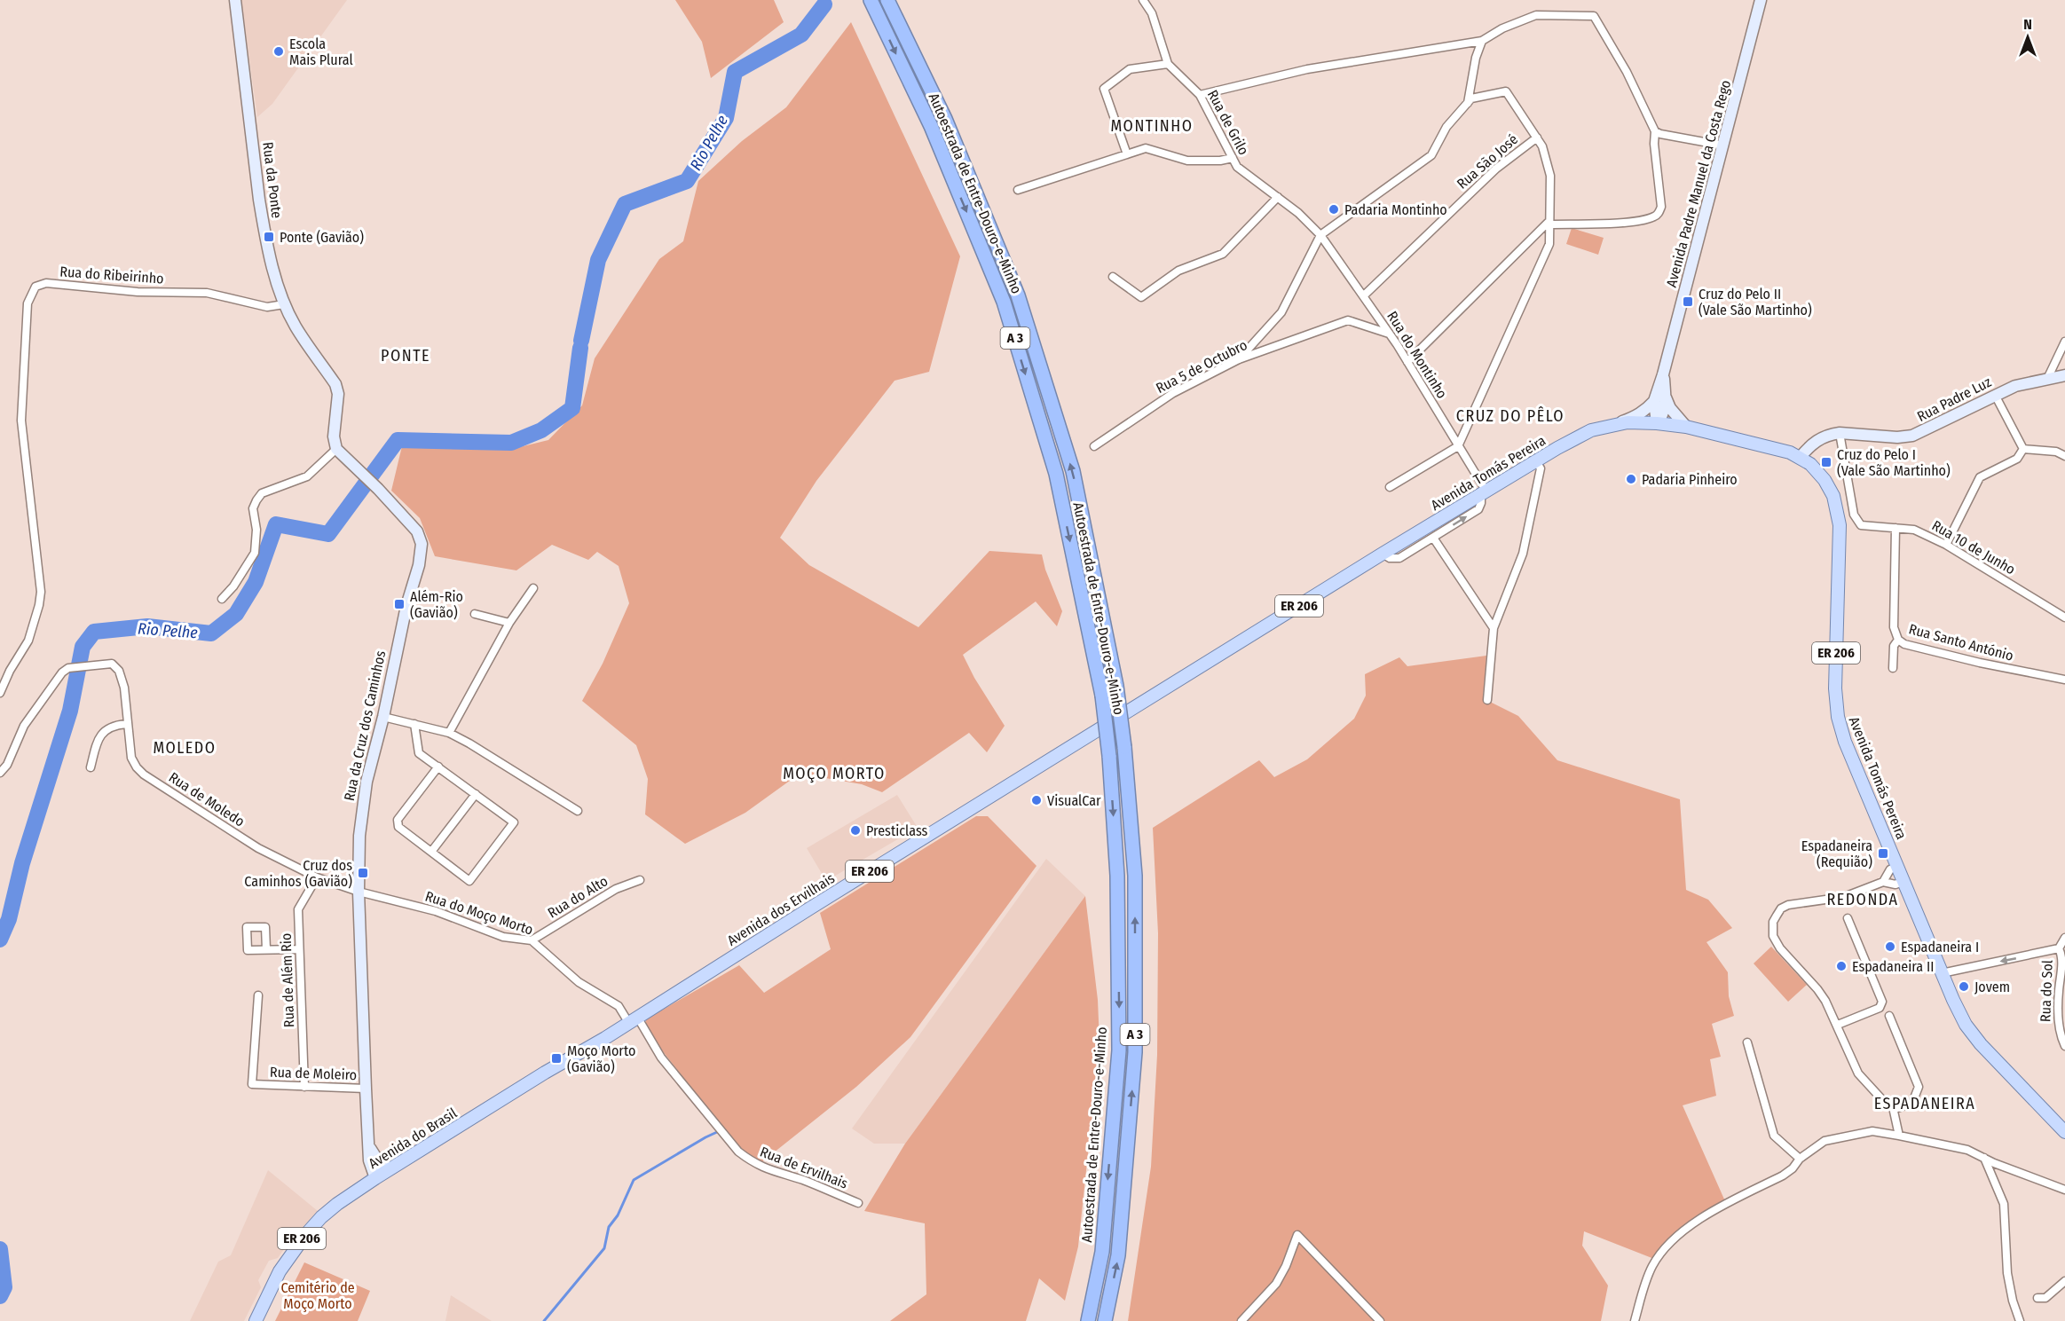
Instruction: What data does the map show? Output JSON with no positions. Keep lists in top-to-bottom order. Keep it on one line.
{"streets":{"highway":["Autoestrada de Entre-Douro-e-Minho","A 3"],"main road":["Avenida Tomás Pereira","ER 206","Avenida dos Ervilhais","Avenida do Brasil"],"street":["Rua de Grilo","Rua São José","Rua da Ponte","Avenida Padre Manuel da Costa Rego","Rua do Ribeirinho","Rua do Montinho","Rua 5 de Octubro","Rua Padre Luz","Rua 10 de Junho","Rua Santo António","Rua da Cruz dos Caminhos","Rua de Moledo","Rua do Alto","Rua do Moço Morto","Rua de Além Rio","Rua do Sol","Rua de Moleiro","Rua de Ervilhais"]},"crossings":[["Rua de Grilo","Rua do Montinho"],["Rua São José","Rua do Montinho"],["Rua da Ponte","Rua do Ribeirinho"],["Rua da Ponte","Rua da Cruz dos Caminhos"],["Avenida Padre Manuel da Costa Rego","Avenida Tomás Pereira"],["Rua do Montinho","Rua 5 de Octubro"],["Rua do Montinho","Avenida Tomás Pereira"],["Rua Padre Luz","Avenida Tomás Pereira"],["Rua Padre Luz","Rua 10 de Junho"],["Avenida Tomás Pereira","ER 206"],["Avenida Tomás Pereira","Avenida dos Ervilhais"],["Rua 10 de Junho","Rua Santo António"],["Rua da Cruz dos Caminhos","Rua de Moledo"],["Rua da Cruz dos Caminhos","Rua do Moço Morto"],["Rua da Cruz dos Caminhos","Rua de Moleiro"],["Rua da Cruz dos Caminhos","Avenida do Brasil"],["Rua de Moledo","Rua do Moço Morto"],["Rua de Moledo","Rua de Além Rio"],["Rua do Alto","Rua do Moço Morto"],["Avenida dos Ervilhais","Rua do Moço Morto"],["Avenida dos Ervilhais","Avenida do Brasil"],["Rua do Moço Morto","Avenida do Brasil"],["Rua do Moço Morto","Rua de Ervilhais"],["Rua de Além Rio","Rua de Moleiro"]],"districts":["MONTINHO","PONTE","CRUZ DO PÊLO","MOLEDO","MOÇO MORTO","REDONDA","ESPADANEIRA"],"water":["Rio Pelhe"],"parks":["Cemitério de Moço Morto"],"places":{"other":["Escola Mais Plural","Padaria Montinho","Padaria Pinheiro","VisualCar","Presticlass","Espadaneira I","Espadaneira II","Jovem"],"transit":["Ponte (Gavião)","Cruz do Pelo II (Vale São Martinho)","Cruz do Pelo I (Vale São Martinho)","Além-Rio (Gavião)","Espadaneira (Requião)","Cruz dos Caminhos (Gavião)","Moço Morto (Gavião)"]},"north":"top"}
